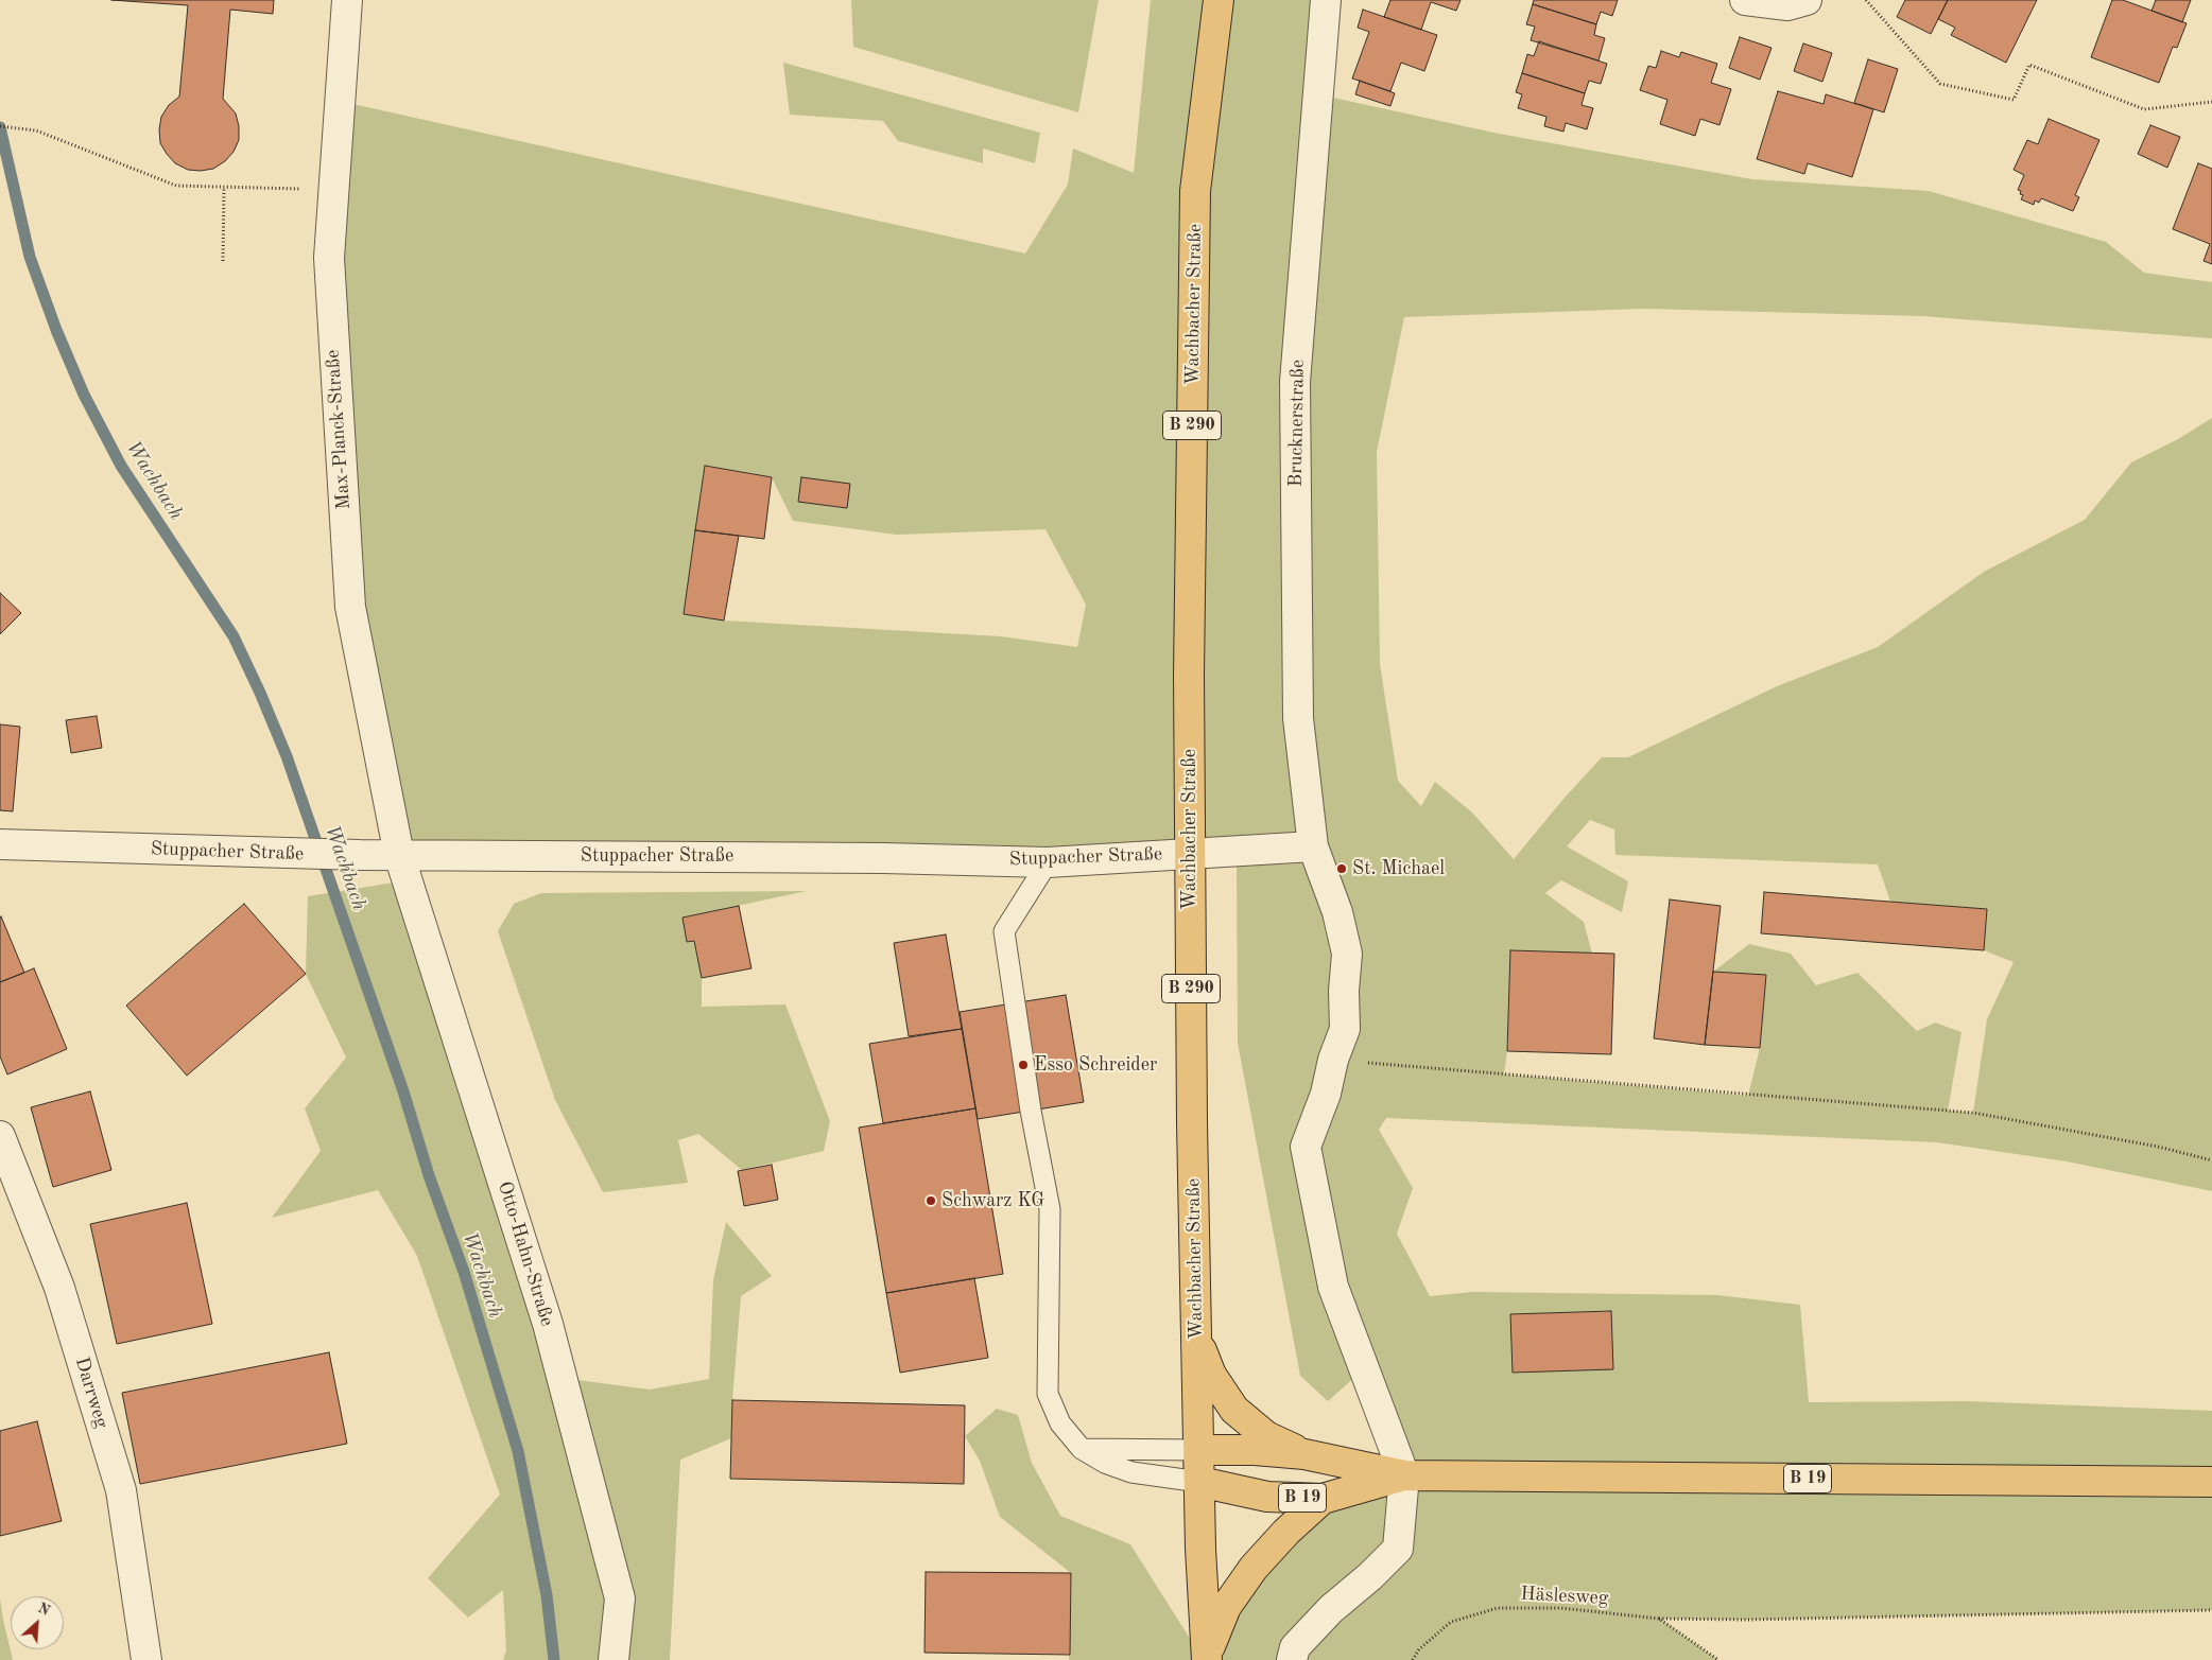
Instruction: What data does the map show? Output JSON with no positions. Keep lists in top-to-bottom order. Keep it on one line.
{"streets":{"main road":["Wachbacher Straße","B 290","B 19"],"street":["Brucknerstraße","Max-Planck-Straße","Stuppacher Straße","Otto-Hahn-Straße","Darrweg"],"path":["Häslesweg"]},"crossings":[["Wachbacher Straße","Stuppacher Straße"],["Wachbacher Straße","B 19"],["Brucknerstraße","Stuppacher Straße"],["Brucknerstraße","B 19"],["Max-Planck-Straße","Stuppacher Straße"],["Max-Planck-Straße","Otto-Hahn-Straße"],["Stuppacher Straße","Otto-Hahn-Straße"]],"water":["Wachbach"],"places":["St. Michael","Esso Schreider","Schwarz KG"],"north":"top right"}
